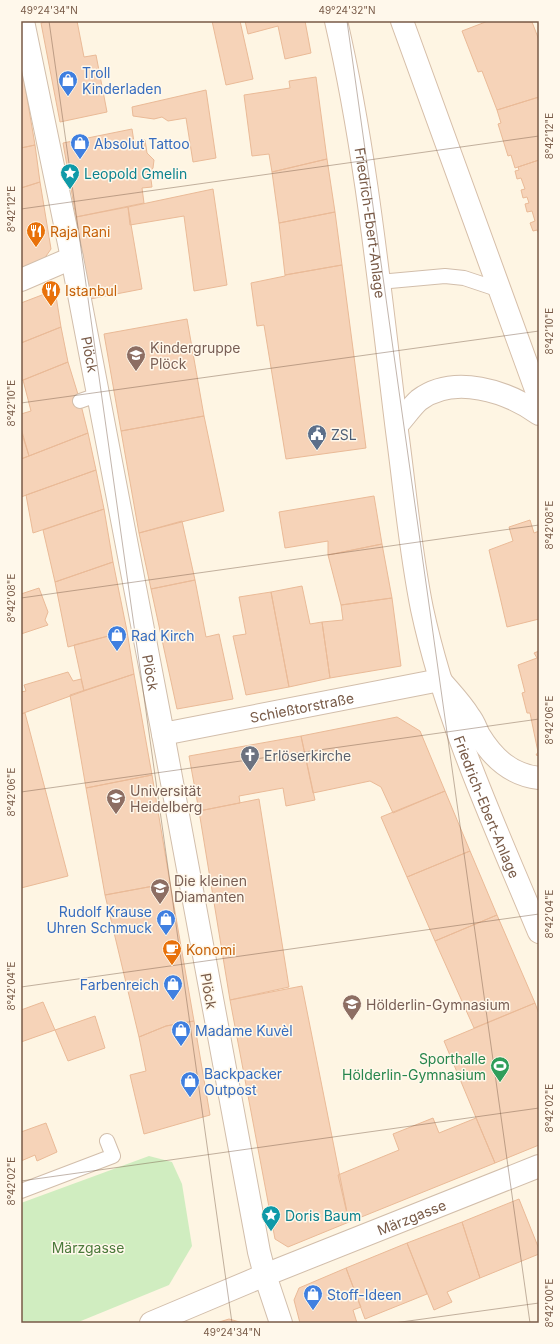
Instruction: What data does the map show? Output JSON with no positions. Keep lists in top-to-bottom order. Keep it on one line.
{"streets":{"street":["Friedrich-Ebert-Anlage","Plöck","Schießtorstraße","Märzgasse"]},"crossings":[["Friedrich-Ebert-Anlage","Schießtorstraße"],["Plöck","Schießtorstraße"],["Plöck","Märzgasse"]],"parks":["Märzgasse"],"places":{"shop":["Troll Kinderladen","Absolut Tattoo","Rad Kirch","Rudolf Krause Uhren Schmuck","Farbenreich","Madame Kuvèl","Backpacker Outpost","Stoff-Ideen"],"place":["Leopold Gmelin","Doris Baum"],"restaurant":["Raja Rani","Istanbul"],"school or university":["Kindergruppe Plöck","Universität Heidelberg","Die kleinen Diamanten","Hölderlin-Gymnasium"],"public building":["ZSL"],"church":["Erlöserkirche"],"cafe":["Konomi"],"sports":["Sporthalle Hölderlin-Gymnasium"]},"coordinates":["49°24'34\"N","49°24'32\"N","8°42'12\"E","8°42'10\"E","8°42'08\"E","8°42'06\"E","8°42'04\"E","8°42'02\"E","8°42'00\"E"]}
